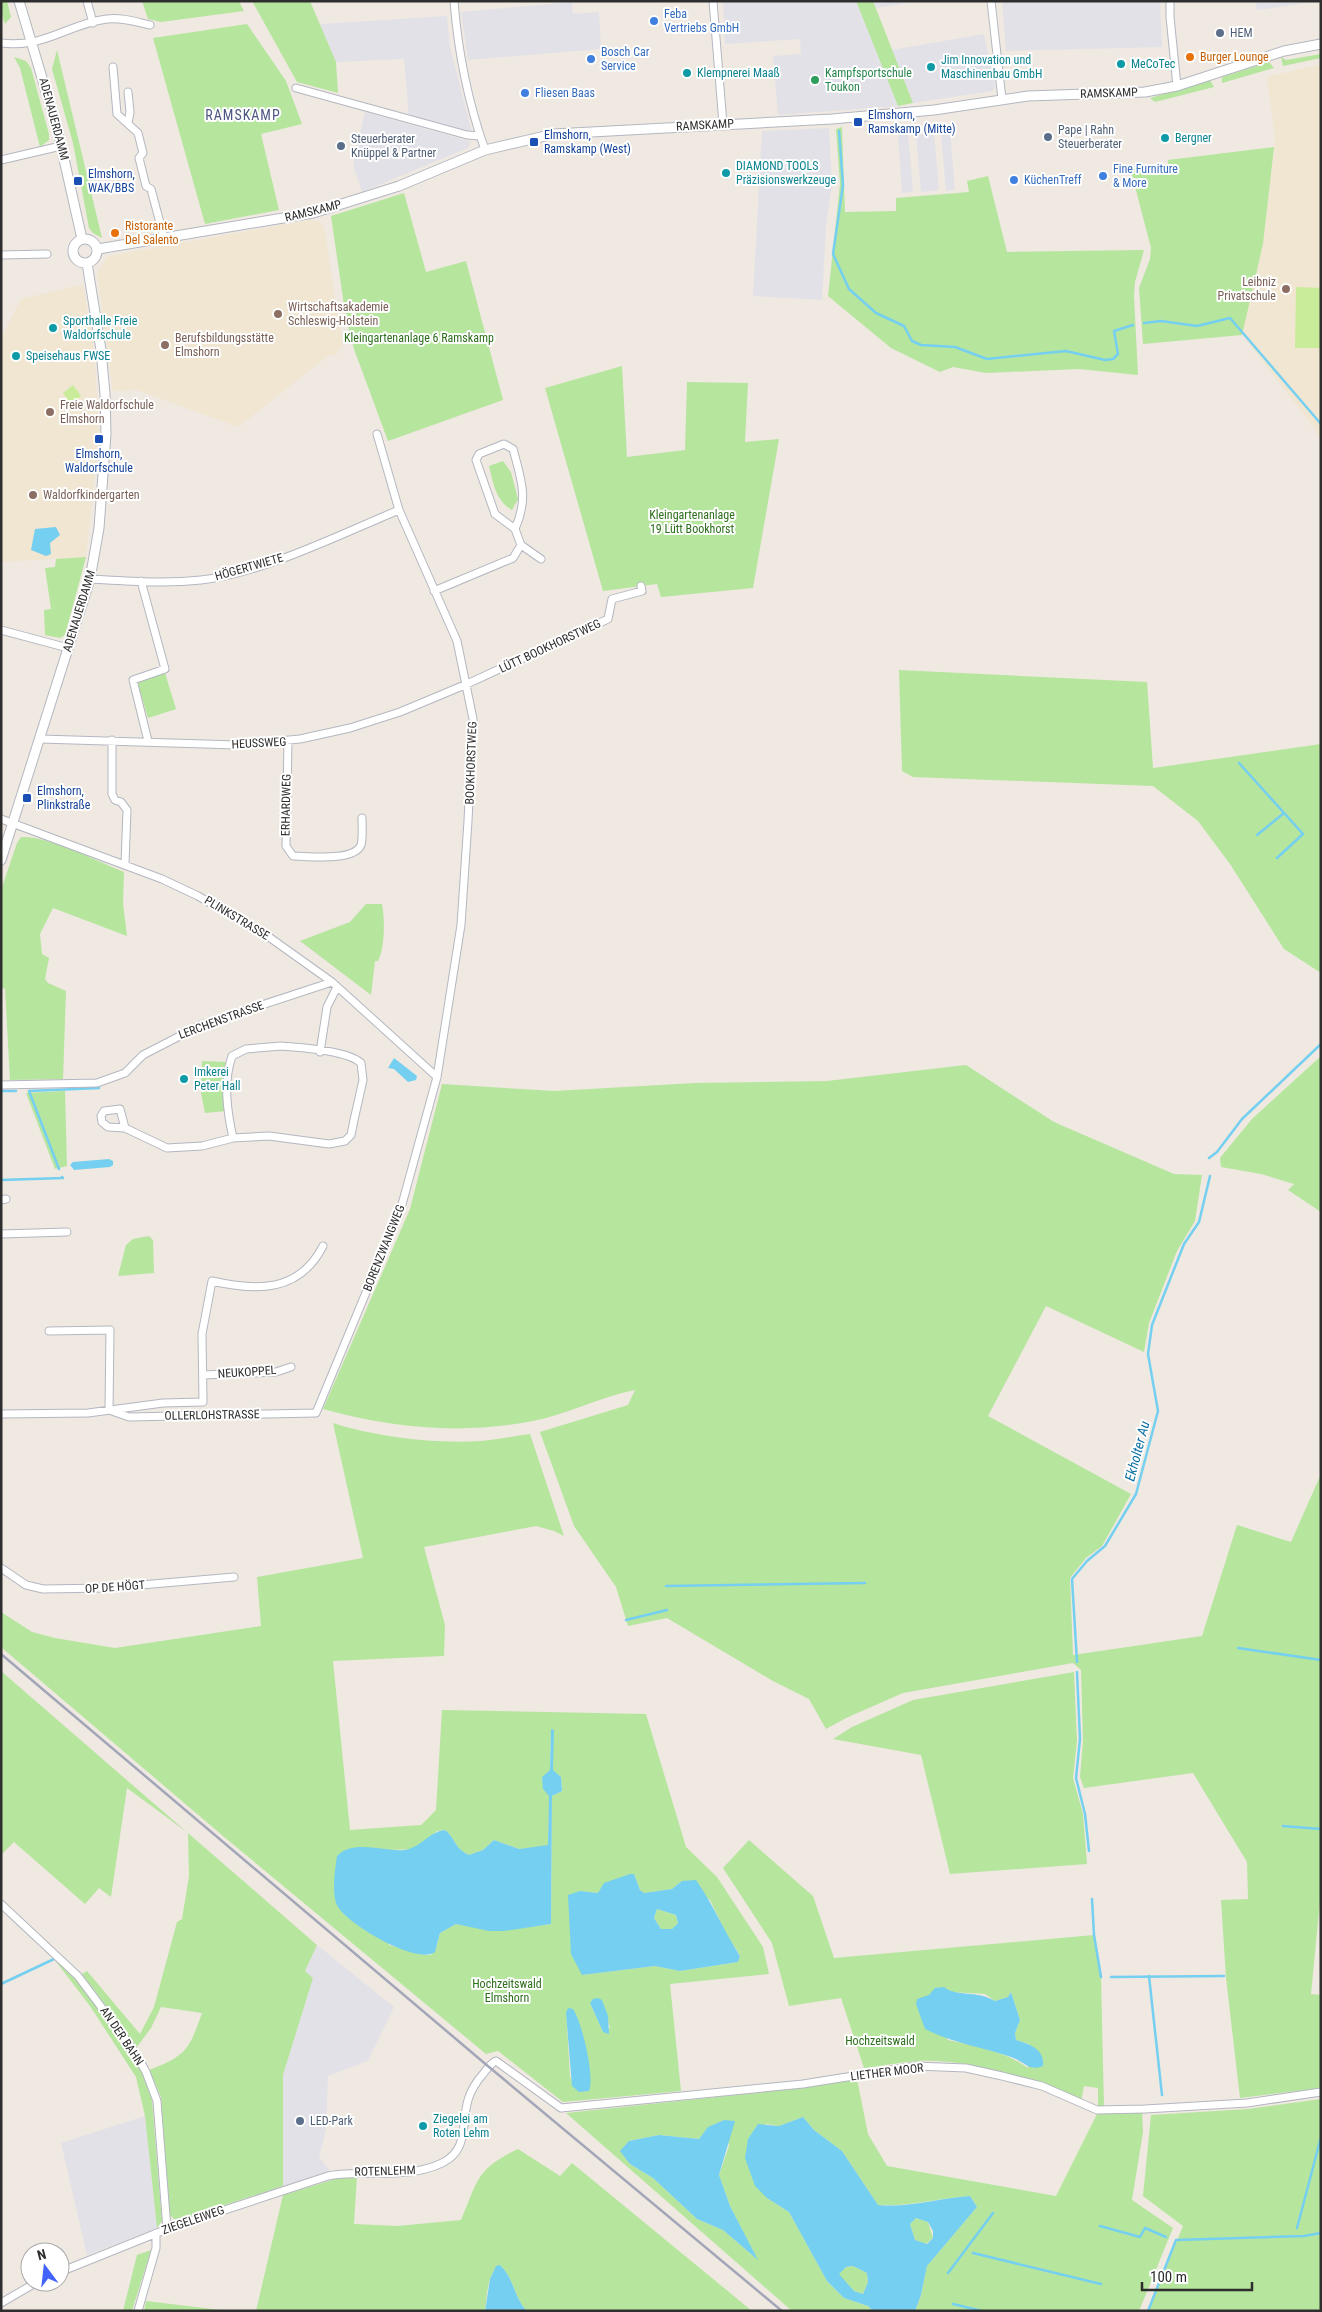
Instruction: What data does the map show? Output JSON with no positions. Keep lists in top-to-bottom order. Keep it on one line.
{"streets":{"street":["RAMSKAMP","ADENAUERDAMM","HÖGERTWIETE","LÜTT BOOKHORSTWEG","HEUSSWEG","BOOKHORSTWEG","ERHARDWEG","PLINKSTRASSE","LERCHENSTRASSE","BORENZWANGWEG","NEUKOPPEL","OLLERLOHSTRASSE","OP DE HÖGT","AN DER BAHN","LIETHER MOOR","ROTENLEHM","ZIEGELEIWEG"]},"crossings":[["RAMSKAMP","ADENAUERDAMM"],["ADENAUERDAMM","HÖGERTWIETE"],["ADENAUERDAMM","HEUSSWEG"],["ADENAUERDAMM","PLINKSTRASSE"],["HÖGERTWIETE","BOOKHORSTWEG"],["LÜTT BOOKHORSTWEG","HEUSSWEG"],["LÜTT BOOKHORSTWEG","BOOKHORSTWEG"],["HEUSSWEG","BOOKHORSTWEG"],["HEUSSWEG","ERHARDWEG"],["BOOKHORSTWEG","PLINKSTRASSE"],["BOOKHORSTWEG","BORENZWANGWEG"],["PLINKSTRASSE","LERCHENSTRASSE"],["PLINKSTRASSE","BORENZWANGWEG"],["BORENZWANGWEG","OLLERLOHSTRASSE"],["NEUKOPPEL","OLLERLOHSTRASSE"],["AN DER BAHN","ZIEGELEIWEG"],["LIETHER MOOR","ROTENLEHM"],["ROTENLEHM","ZIEGELEIWEG"]],"districts":["RAMSKAMP"],"water":["Ekholter Au"],"parks":["Kleingartenanlage 6 Ramskamp","Kleingartenanlage 19 Lütt Bookhorst","Hochzeitswald Elmshorn","Hochzeitswald"],"places":{"other":["Feba Vertriebs GmbH","HEM","Burger Lounge","Bosch Car Service","MeCoTec","Jim Innovation und Maschinenbau GmbH","Klempnerei Maaß","Kampfsportschule Toukon","Fliesen Baas","Pape | Rahn Steuerberater","Bergner","Steuerberater Knüppel & Partner","DIAMOND TOOLS Präzisionswerkzeuge","Fine Furniture & More","KüchenTreff","Ristorante Del Salento","Leibniz Privatschule","Wirtschaftsakademie Schleswig-Holstein","Sporthalle Freie Waldorfschule","Berufsbildungsstätte Elmshorn","Speisehaus FWSE","Freie Waldorfschule Elmshorn","Waldorfkindergarten","Imkerei Peter Hall","LED-Park","Ziegelei am Roten Lehm"],"transit":["Elmshorn, Ramskamp (Mitte)","Elmshorn, Ramskamp (West)","Elmshorn, WAK/BBS","Elmshorn, Waldorfschule","Elmshorn, Plinkstraße"]},"scale_bar":"100 m","north":"top"}
